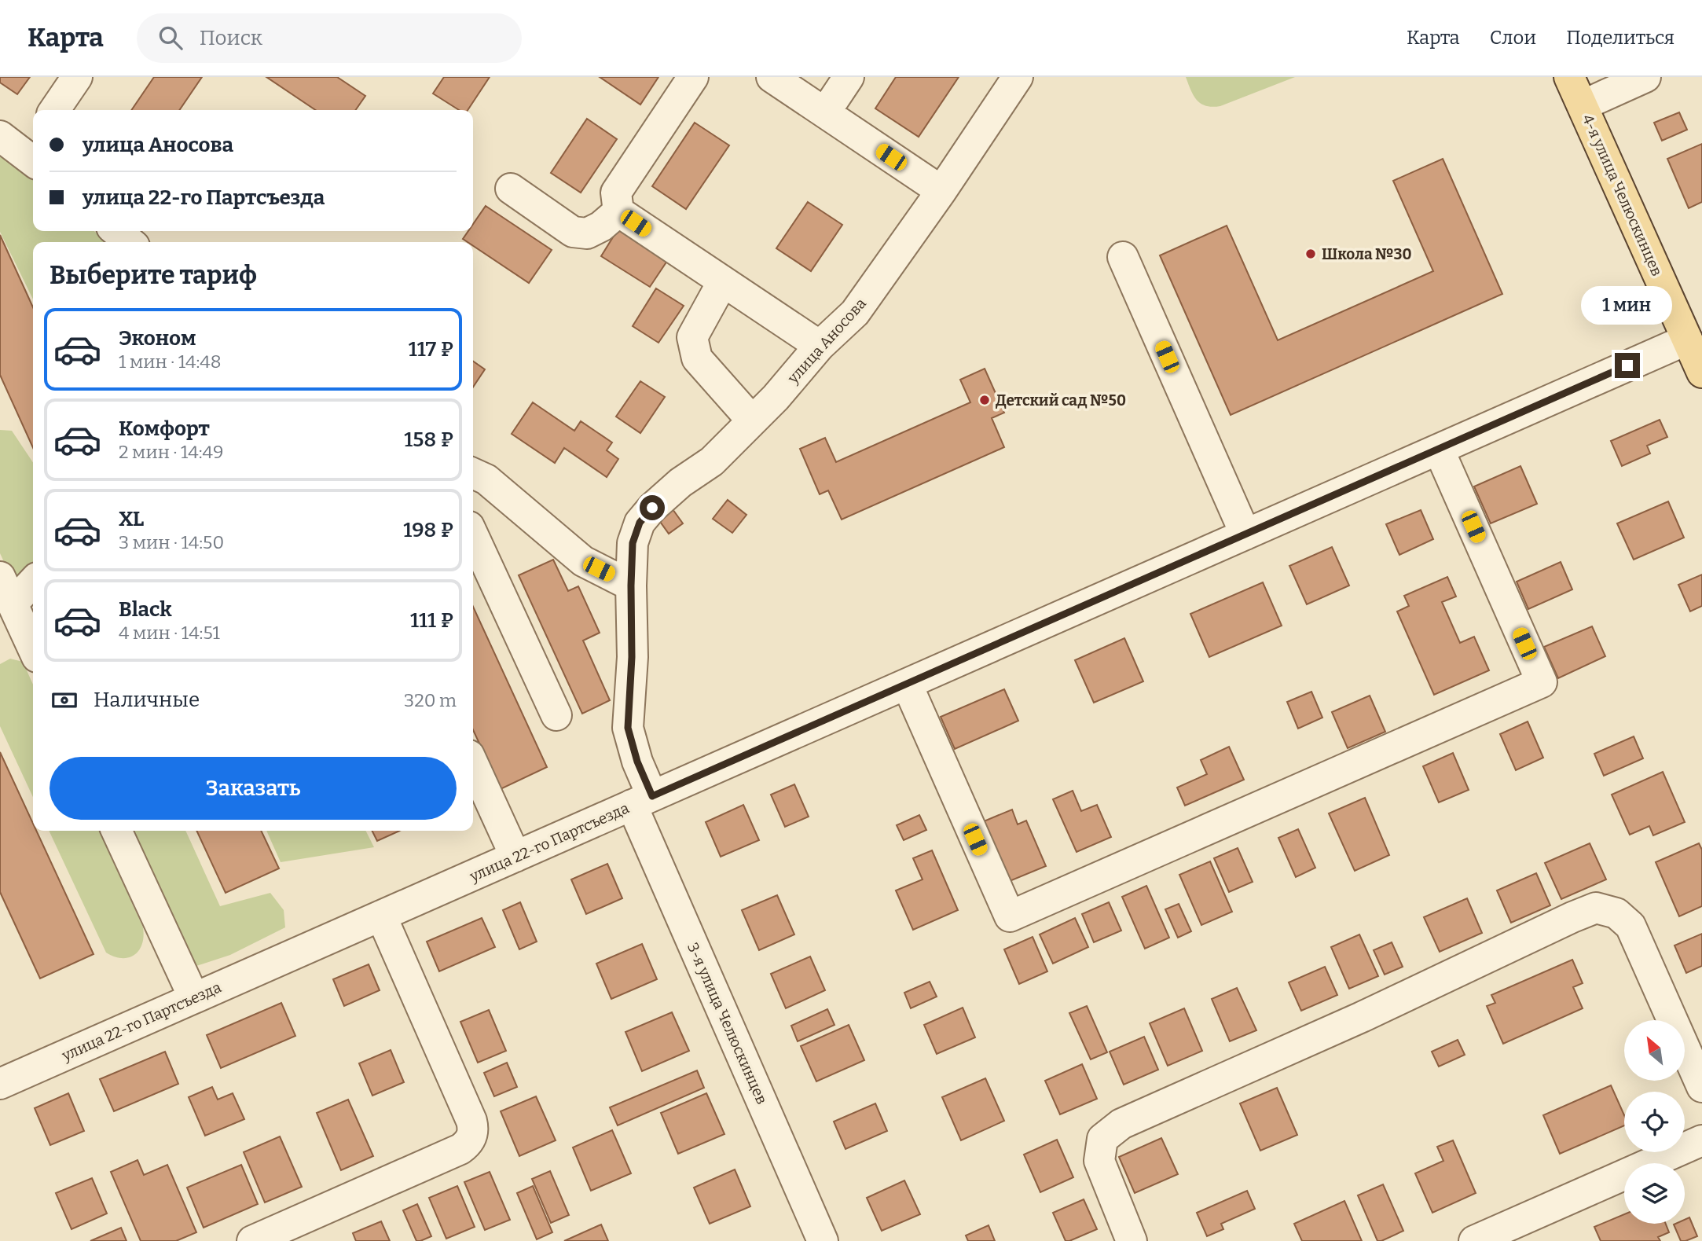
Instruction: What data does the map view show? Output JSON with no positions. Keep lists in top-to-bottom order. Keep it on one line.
{"streets":{"main road":["4-я улица Челюскинцев"],"street":["улица Аносова","улица 22-го Партсъезда","3-я улица Челюскинцев"]},"crossings":[["4-я улица Челюскинцев","улица 22-го Партсъезда"],["улица Аносова","3-я улица Челюскинцев"],["улица 22-го Партсъезда","3-я улица Челюскинцев"]],"places":["Школа №30","Детский сад №50"],"north":"top left","page":{"header":"Карта","search":"Поиск","nav":["Карта","Слои","Поделиться"],"banner":["улица Аносова","улица 22-го Партсъезда"],"heading":"Выберите тариф","bubble":"1 мин","list":[{"name":"Эконом","note":"1 мин · 14:48","value":"117 ₽"},{"name":"Комфорт","note":"2 мин · 14:49","value":"158 ₽"},{"name":"XL","note":"3 мин · 14:50","value":"198 ₽"},{"name":"Black","note":"4 мин · 14:51","value":"111 ₽"}],"pay":["Наличные","320 m"],"buttons":"Заказать"}}
